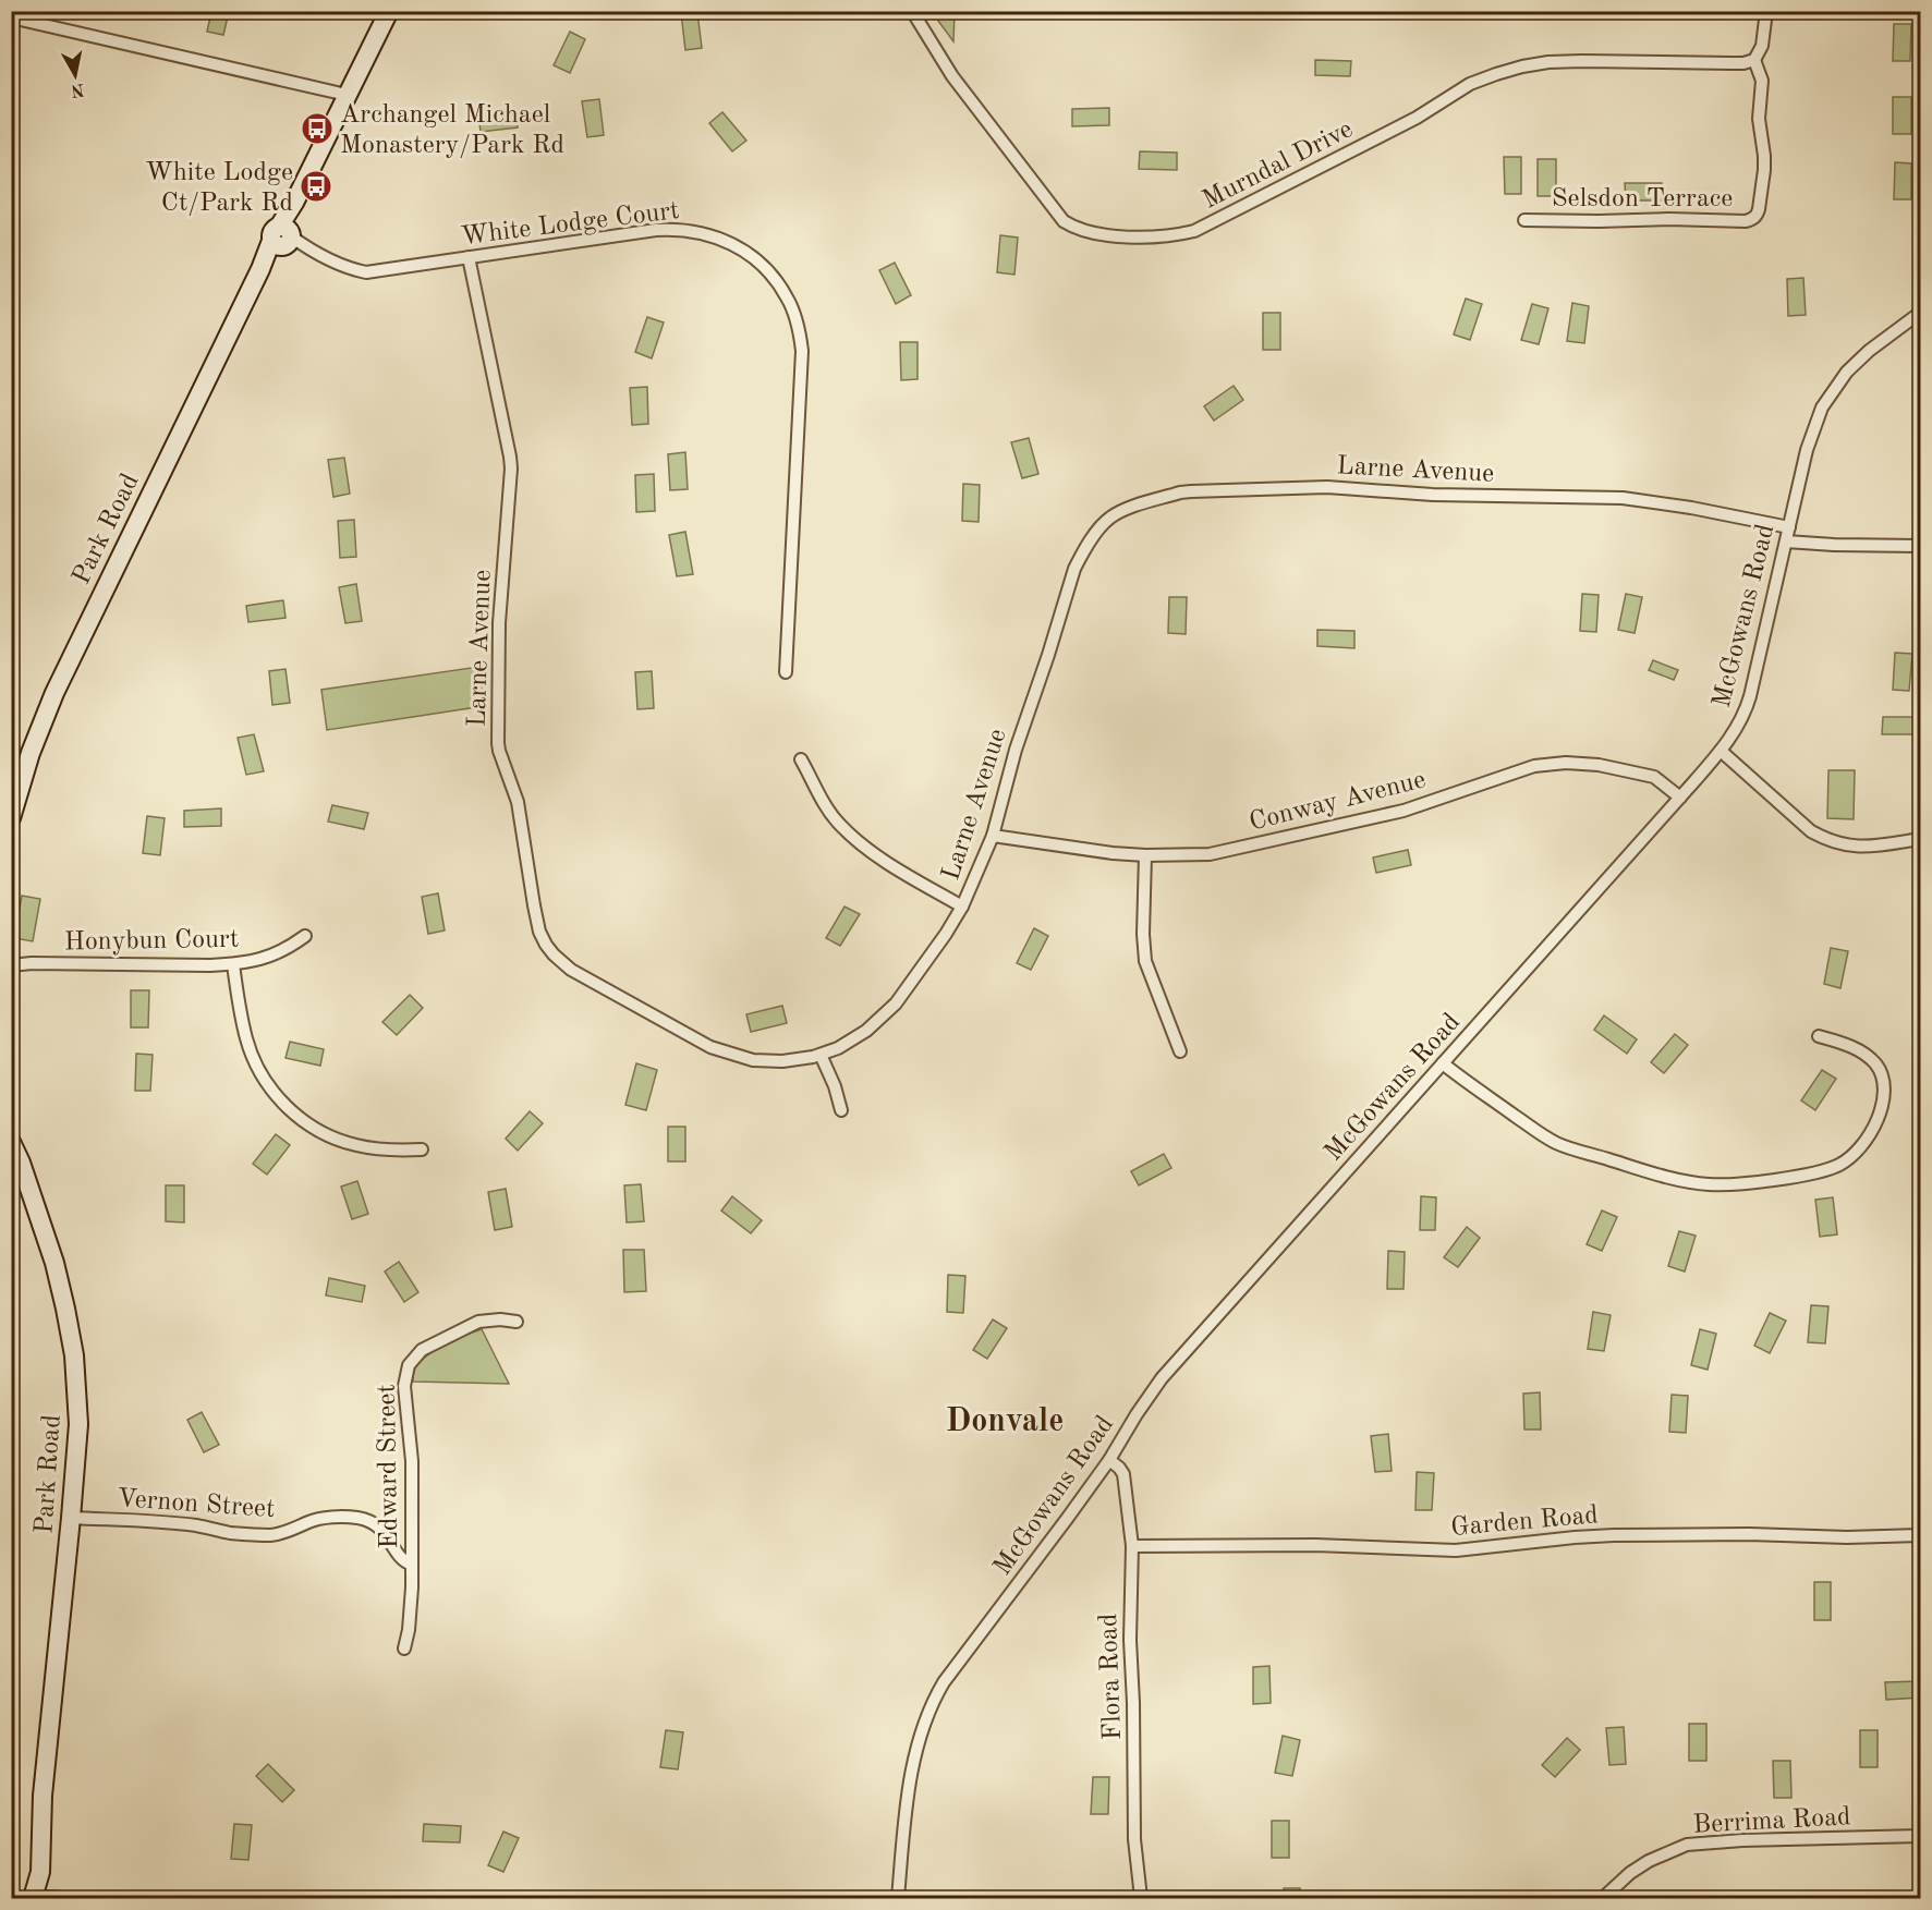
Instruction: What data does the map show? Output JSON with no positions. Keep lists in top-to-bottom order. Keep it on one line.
{"streets":{"street":["Murndal Drive","Selsdon Terrace","White Lodge Court","Larne Avenue","Park Road","McGowans Road","Conway Avenue","Honybun Court","Edward Street","Vernon Street","Garden Road","Flora Road","Berrima Road"]},"crossings":[["Murndal Drive","Selsdon Terrace"],["White Lodge Court","Larne Avenue"],["White Lodge Court","Park Road"],["Larne Avenue","McGowans Road"],["Larne Avenue","Conway Avenue"],["Park Road","Vernon Street"],["McGowans Road","Conway Avenue"],["McGowans Road","Flora Road"],["Edward Street","Vernon Street"],["Garden Road","Flora Road"]],"districts":["Donvale"],"places":{"bus stop":["Archangel Michael Monastery/Park Rd","White Lodge Ct/Park Rd"]},"north":"bottom"}
